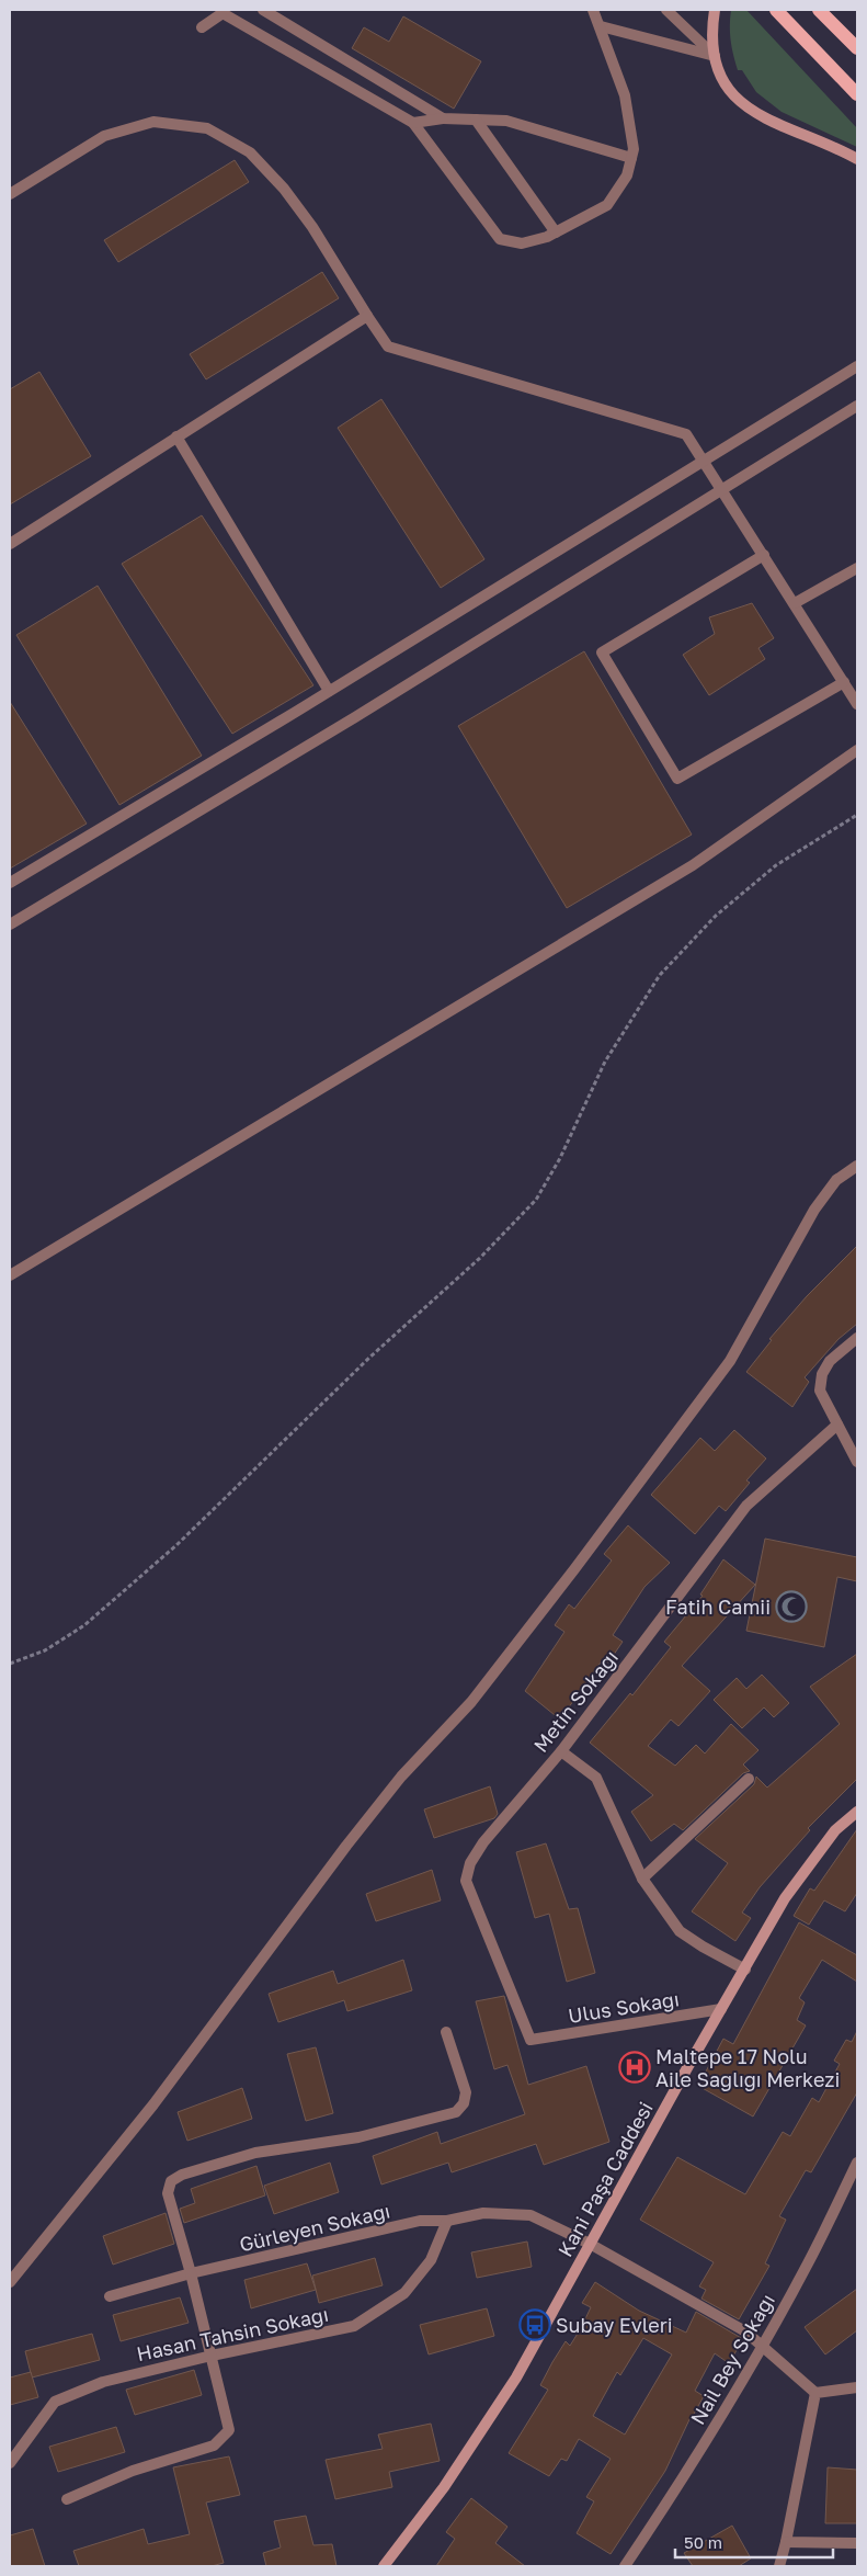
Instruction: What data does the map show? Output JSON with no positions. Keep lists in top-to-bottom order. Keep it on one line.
{"streets":{"street":["Metin Sokağı","Ulus Sokağı","Kani Paşa Caddesi","Gürleyen Sokağı","Hasan Tahsin Sokağı","Nail Bey Sokağı"]},"crossings":[["Metin Sokağı","Ulus Sokağı"],["Ulus Sokağı","Kani Paşa Caddesi"],["Kani Paşa Caddesi","Gürleyen Sokağı"],["Gürleyen Sokağı","Hasan Tahsin Sokağı"]],"places":{"mosque":["Fatih Camii"],"hospital":["Maltepe 17 Nolu Aile Sağlığı Merkezi"],"bus stop":["Subay Evleri"]},"scale_bar":"50 m"}
